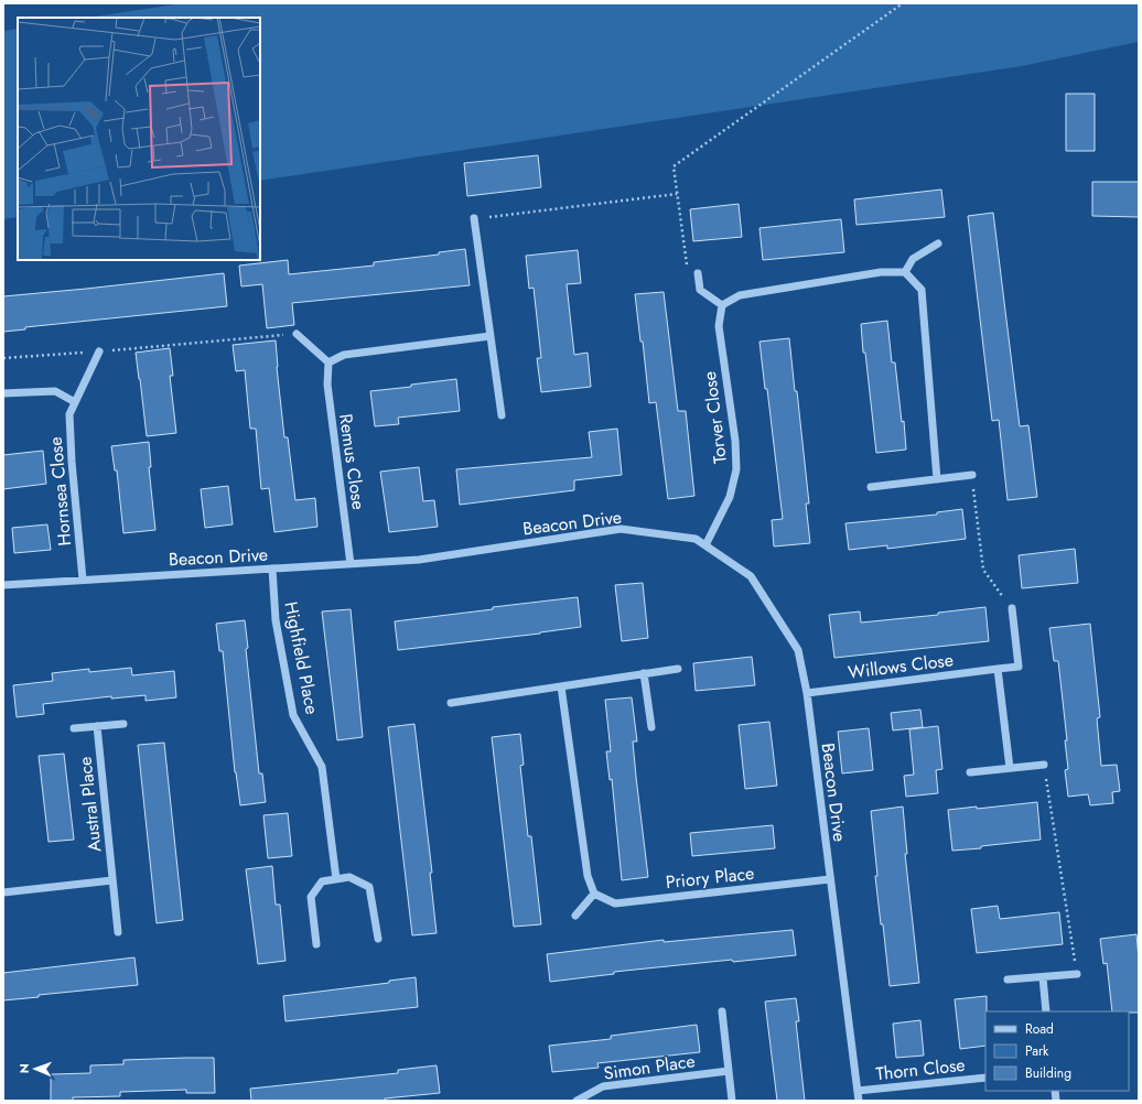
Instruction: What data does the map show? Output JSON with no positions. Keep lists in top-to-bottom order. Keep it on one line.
{"streets":{"street":["Torver Close","Remus Close","Hornsea Close","Beacon Drive","Highfield Place","Willows Close","Austral Place","Priory Place","Simon Place","Thorn Close"]},"crossings":[["Torver Close","Beacon Drive"],["Remus Close","Beacon Drive"],["Hornsea Close","Beacon Drive"],["Beacon Drive","Highfield Place"],["Beacon Drive","Willows Close"],["Beacon Drive","Priory Place"],["Beacon Drive","Thorn Close"]],"legend":["Road","Park","Building"],"north":"left"}
